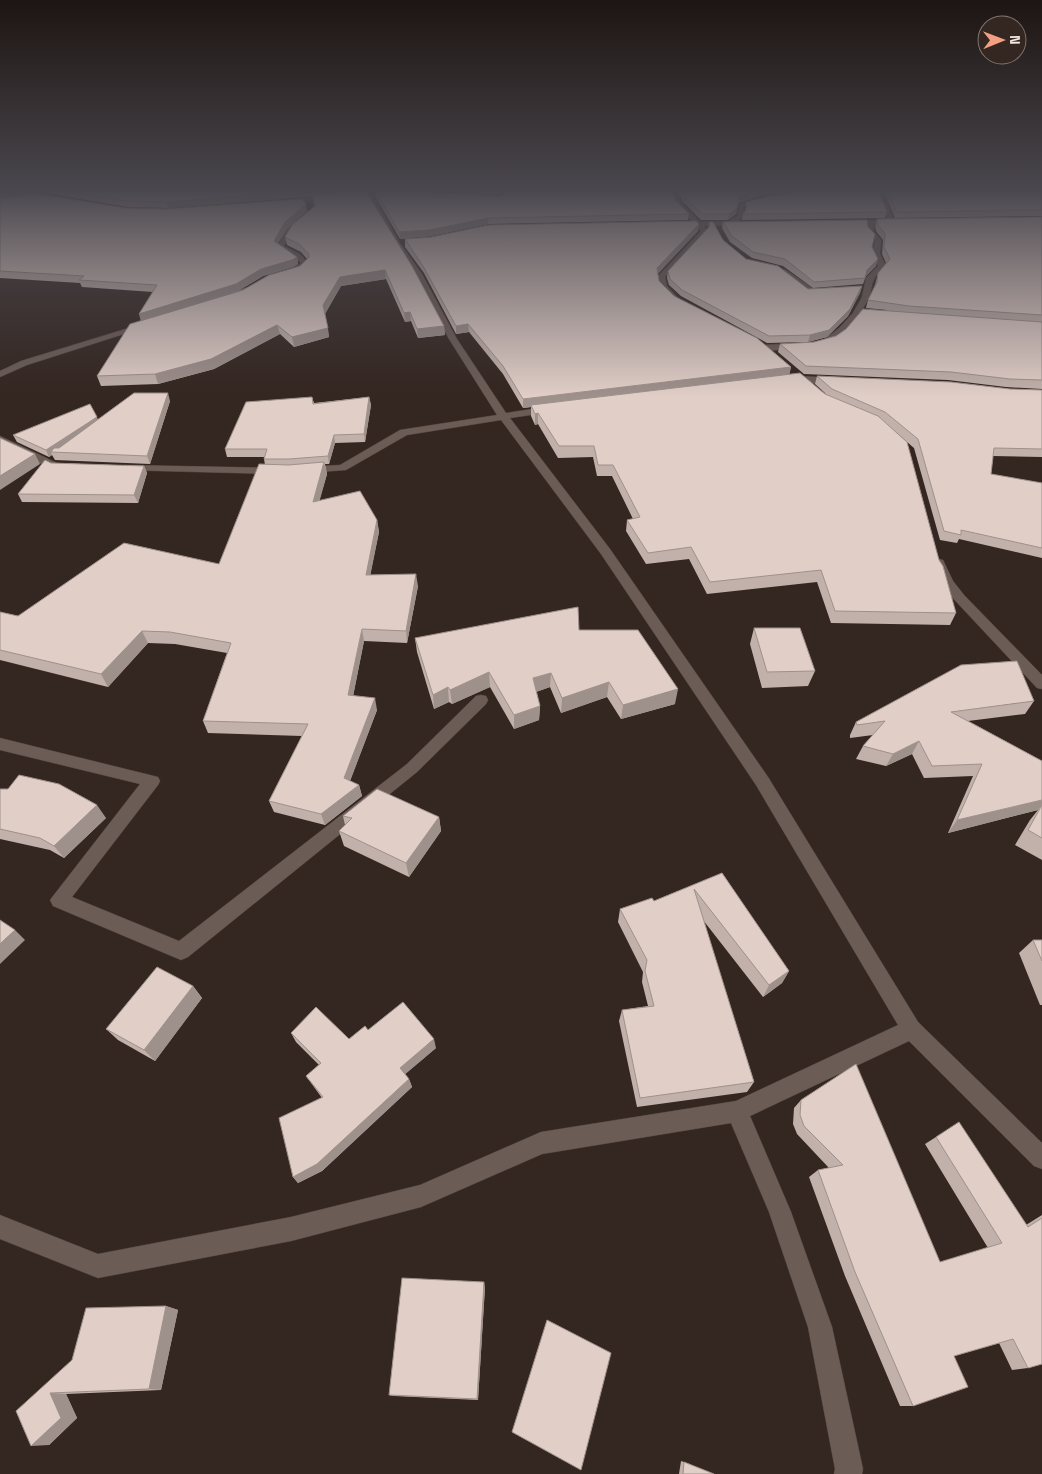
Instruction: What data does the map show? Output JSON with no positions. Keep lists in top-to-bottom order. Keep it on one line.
{"north":"right"}
